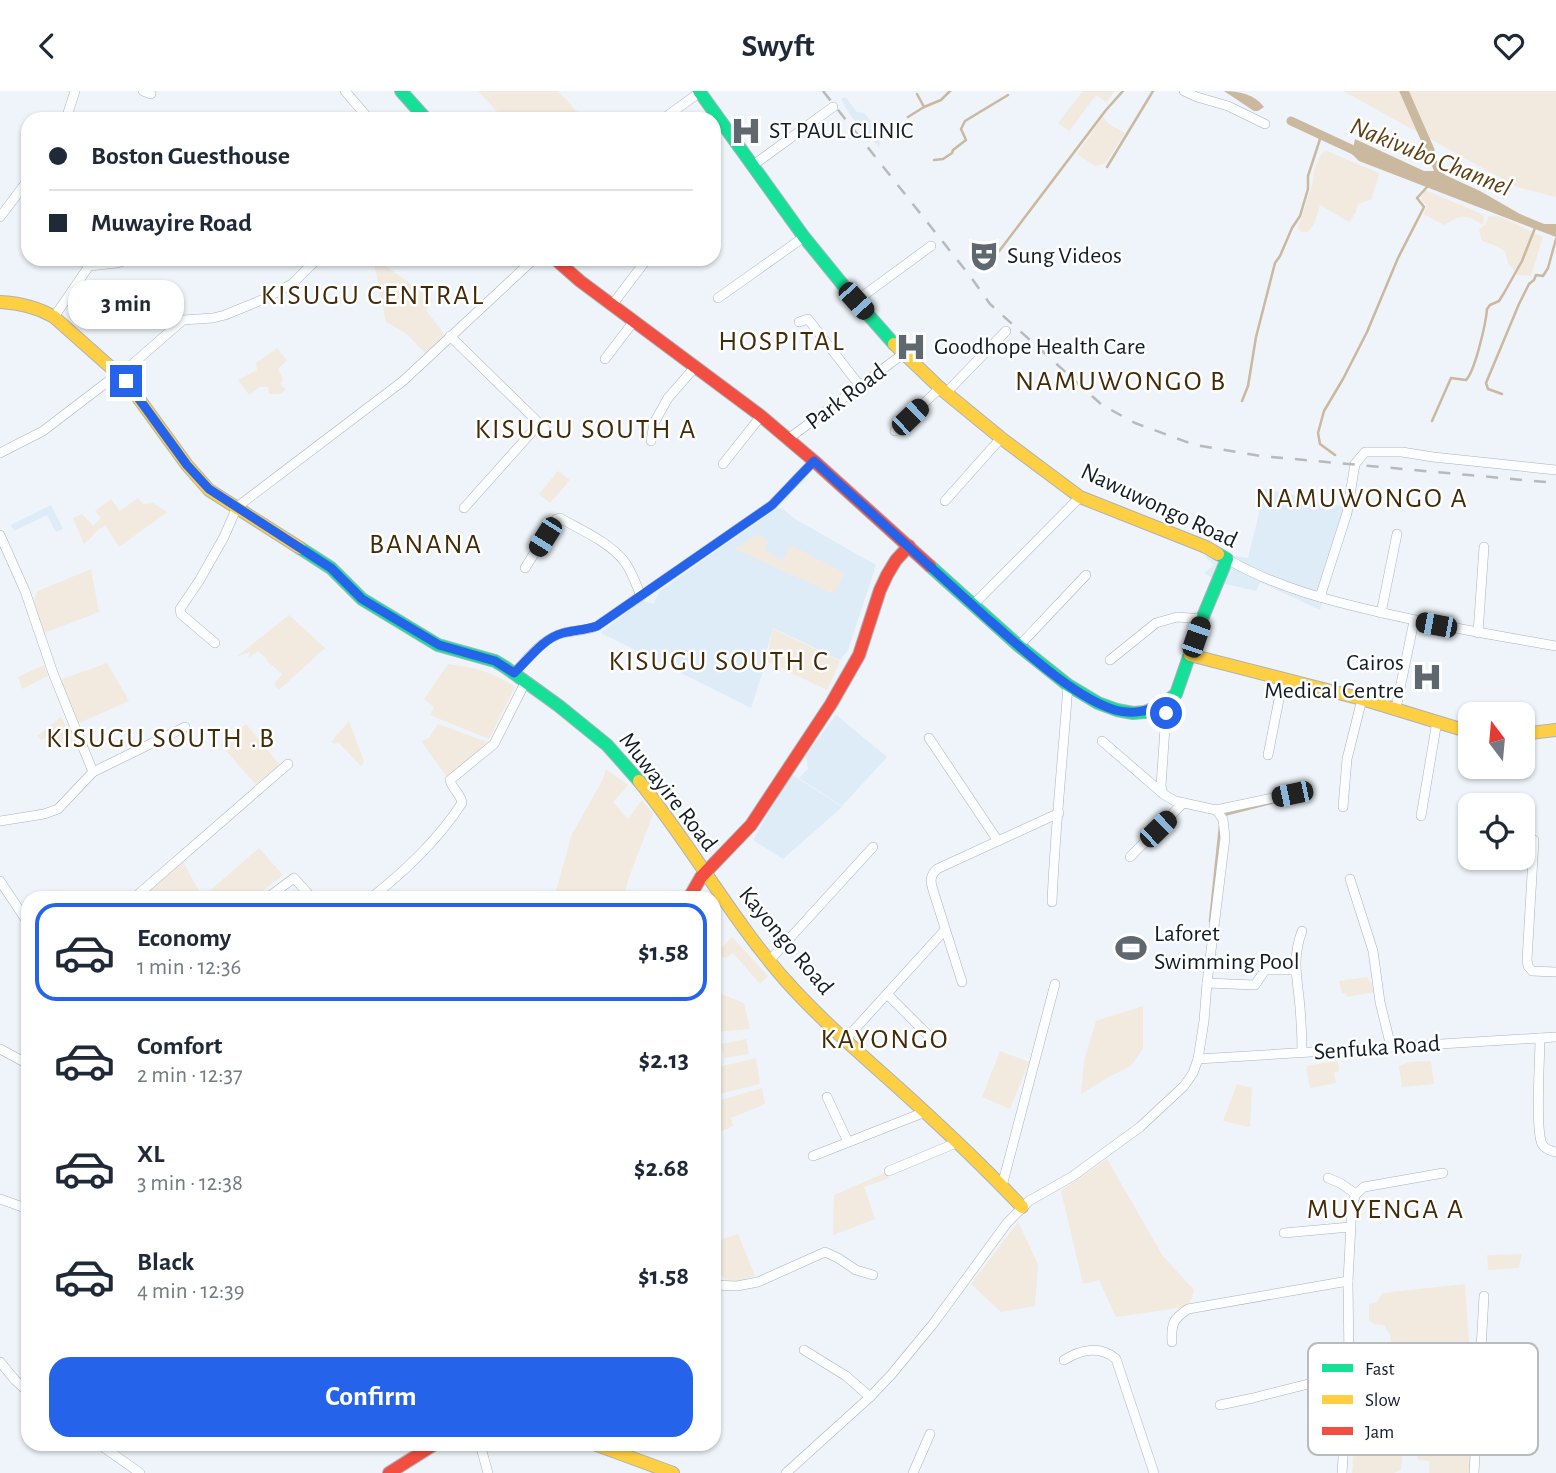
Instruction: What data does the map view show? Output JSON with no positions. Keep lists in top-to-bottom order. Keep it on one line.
{"streets":{"street":["Park Road","Nawuwongo Road","Muwayire Road","Kayongo Road","Senfuka Road"]},"crossings":[["Park Road","Nawuwongo Road"],["Muwayire Road","Kayongo Road"]],"districts":["KISUGU CENTRAL","HOSPITAL","NAMUWONGO B","KISUGU SOUTH A","NAMUWONGO A","BANANA","KISUGU SOUTH C","KISUGU SOUTH .B","KAYONGO","MUYENGA A"],"water":["Nakivubo Channel"],"places":{"hospital":["ST PAUL CLINIC","Goodhope Health Care","Cairos Medical Centre"],"theatre":["Sung Videos"],"sports":["Laforet Swimming Pool"]},"legend":["Fast","Slow","Jam"],"north":"top","page":{"header":"Swyft","banner":["Boston Guesthouse","Muwayire Road"],"bubble":"3 min","list":[{"name":"Economy","note":"1 min · 12:36","value":"$1.58"},{"name":"Comfort","note":"2 min · 12:37","value":"$2.13"},{"name":"XL","note":"3 min · 12:38","value":"$2.68"},{"name":"Black","note":"4 min · 12:39","value":"$1.58"}],"buttons":"Confirm"}}
